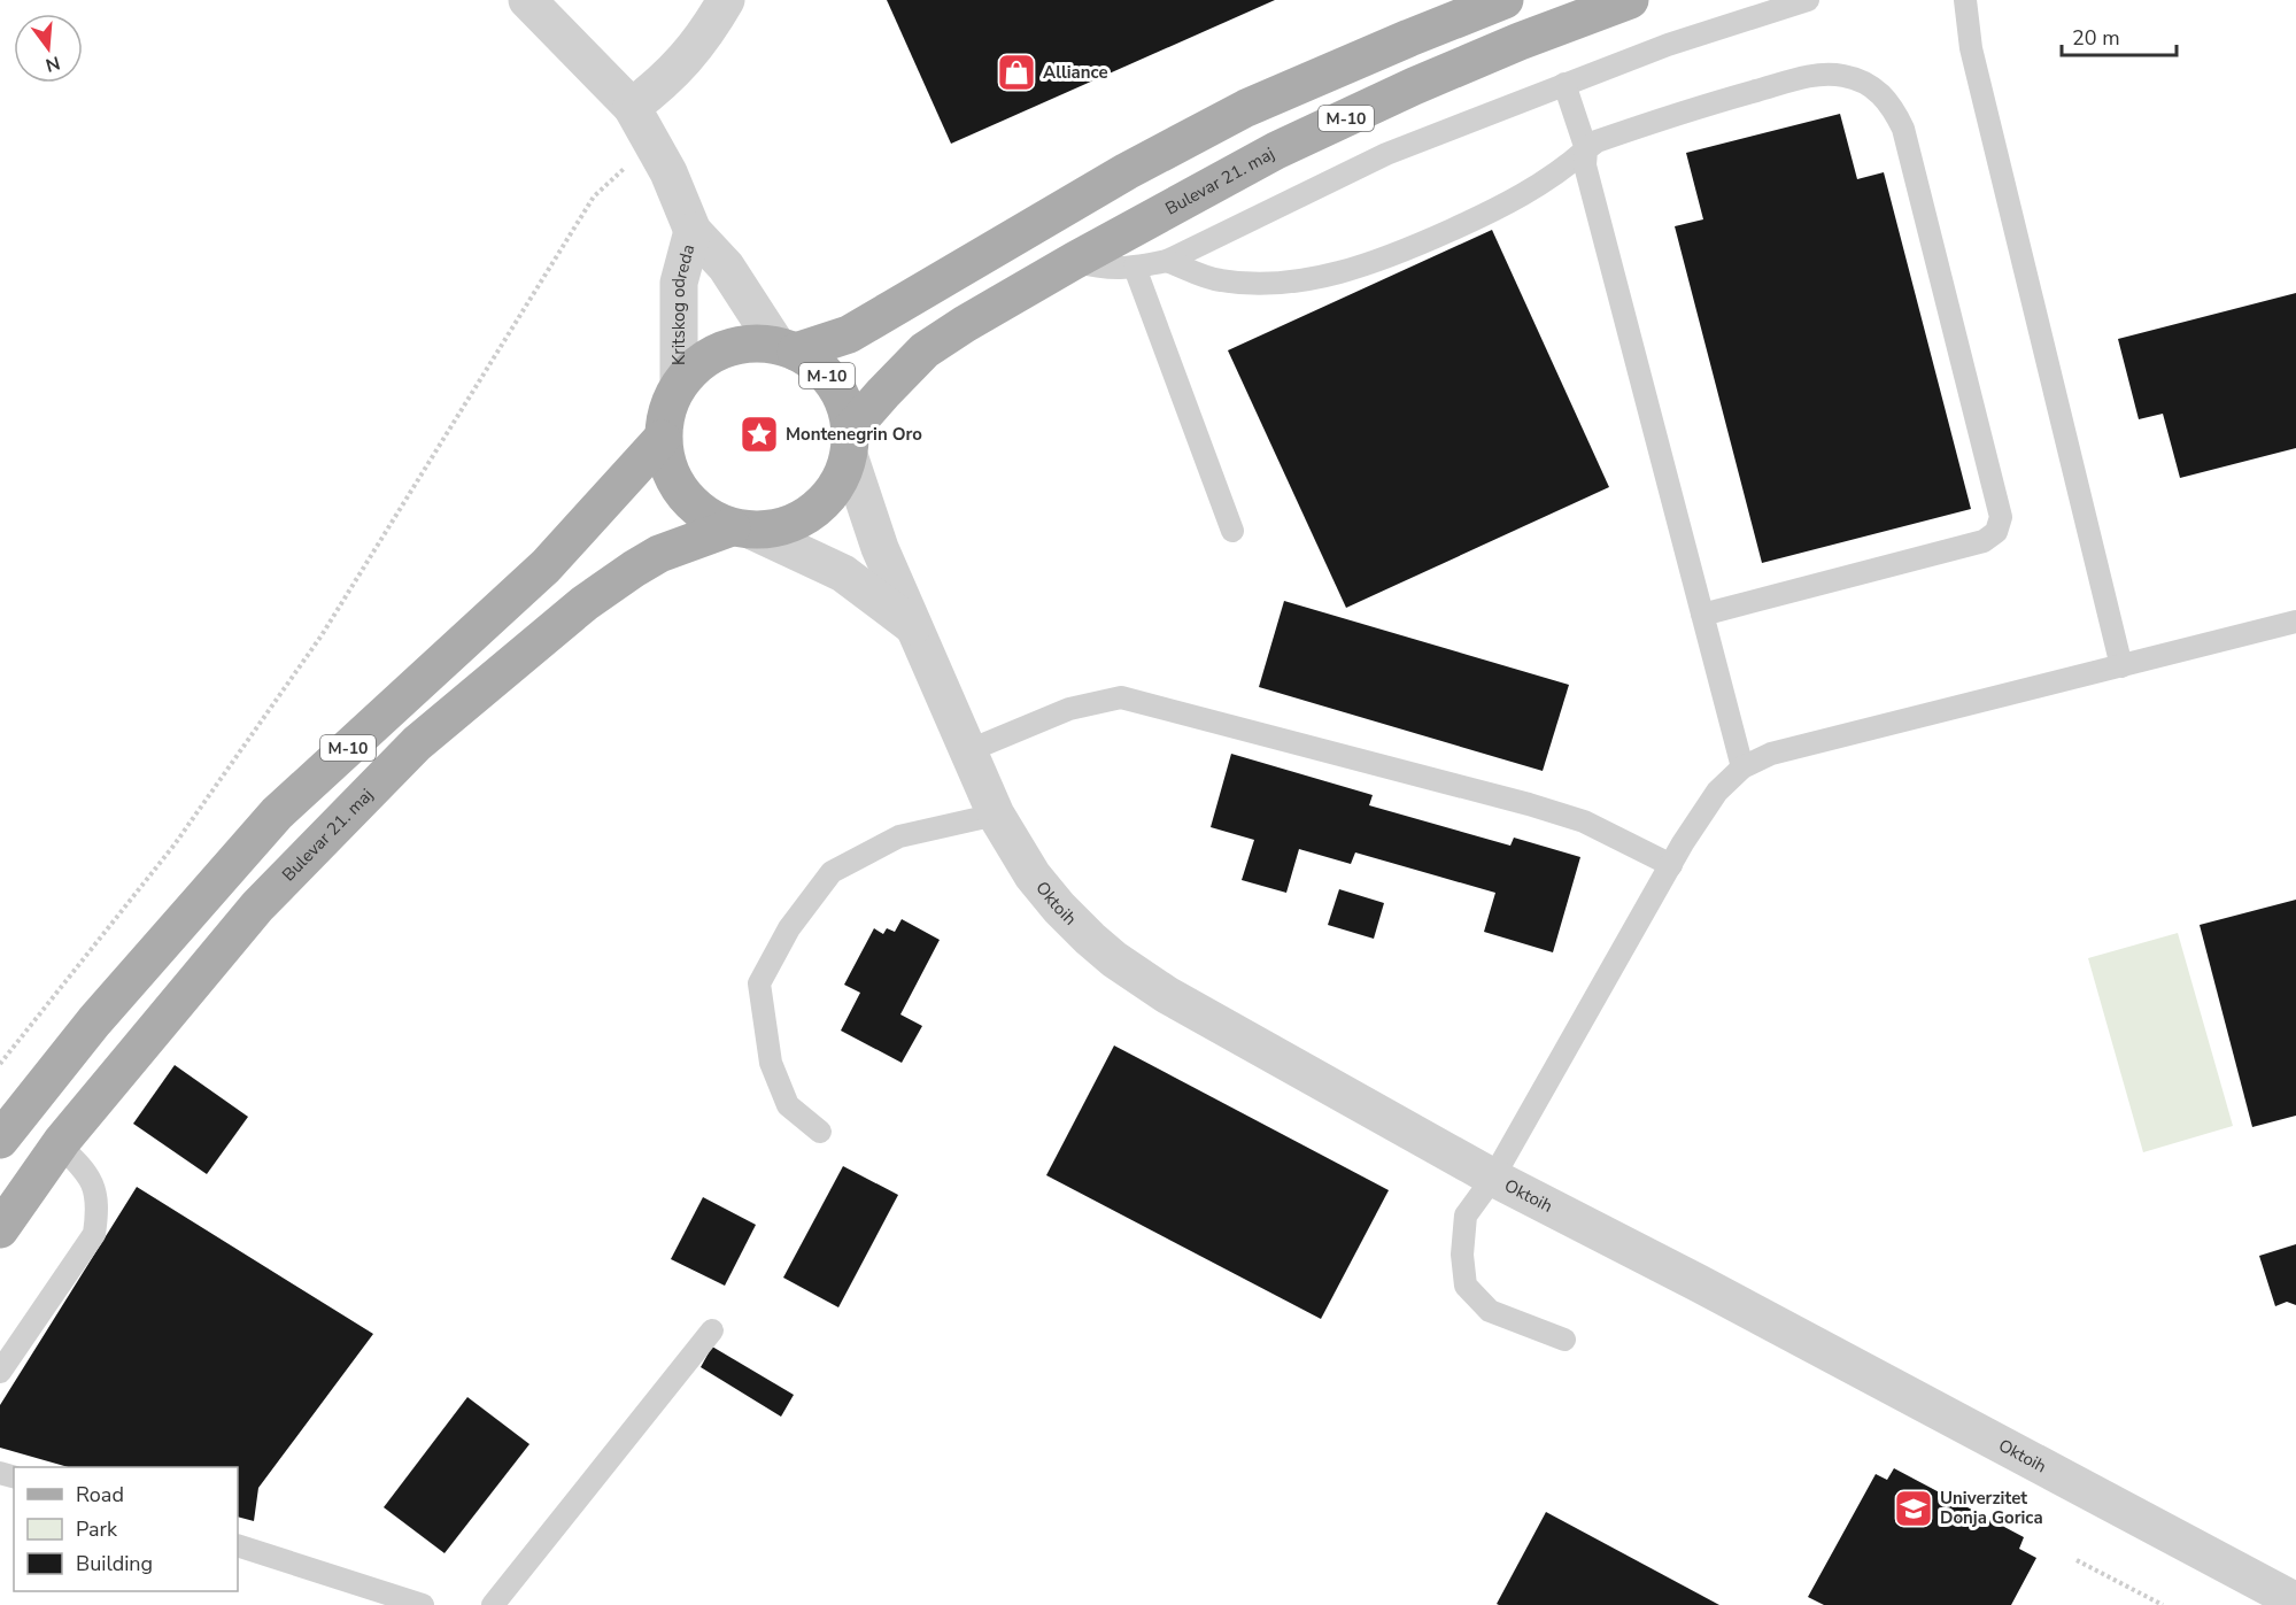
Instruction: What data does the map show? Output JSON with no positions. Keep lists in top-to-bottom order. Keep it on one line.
{"streets":{"main road":["M-10","Bulevar 21. maj"],"street":["Kritskog odreda","Oktoih"]},"crossings":[["M-10","Bulevar 21. maj"],["M-10","Kritskog odreda"],["M-10","Oktoih"],["Bulevar 21. maj","Kritskog odreda"],["Bulevar 21. maj","Oktoih"],["Kritskog odreda","Oktoih"]],"places":{"shop":["Alliance"],"place":["Montenegrin Oro"],"school or university":["Univerzitet Donja Gorica"]},"legend":["Road","Park","Building"],"scale_bar":"20 m","north":"bottom"}
